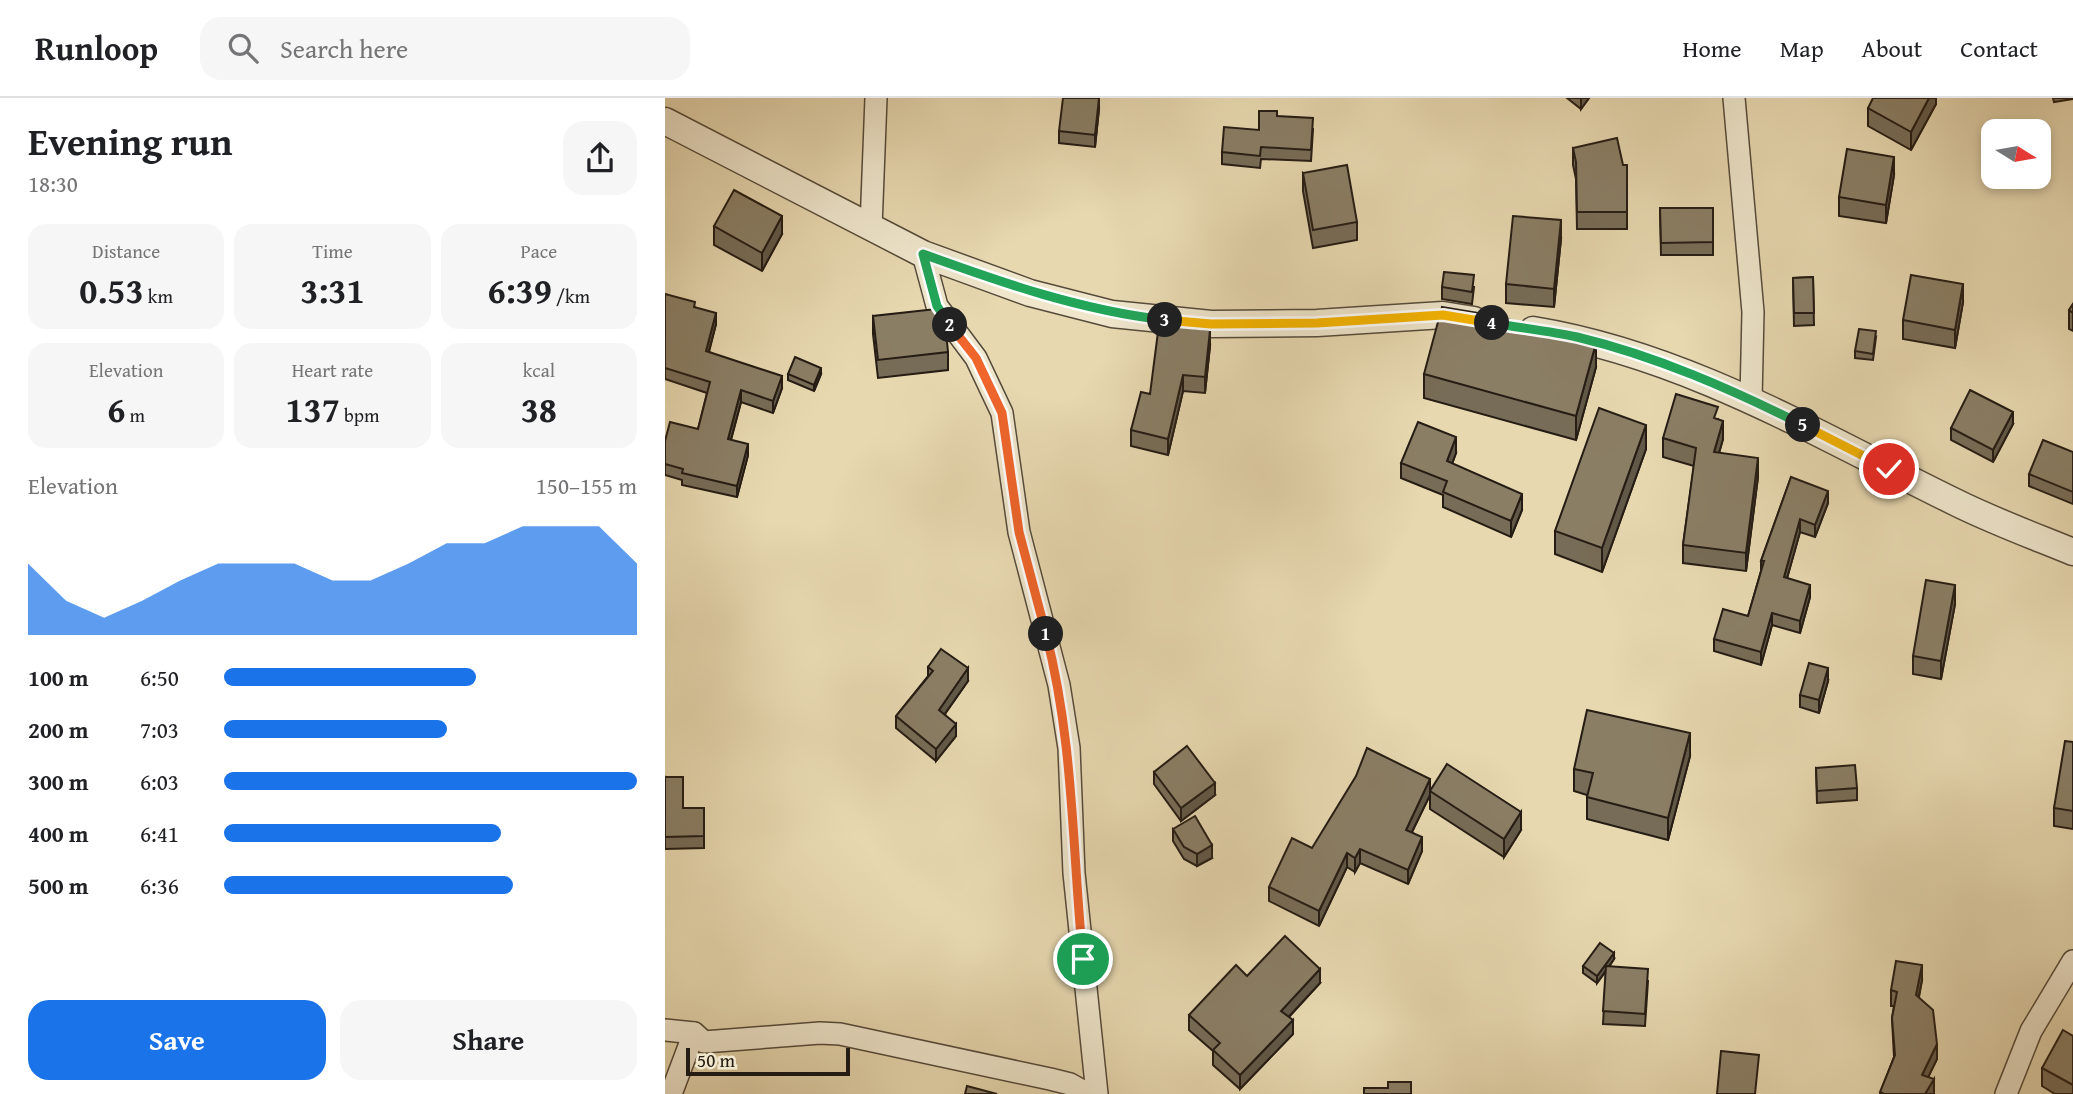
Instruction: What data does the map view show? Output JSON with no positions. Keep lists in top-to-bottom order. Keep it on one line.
{"scale_bar":"50 m","north":"right","page":{"header":"Runloop","search":"Search here","nav":["Home","Map","About","Contact"],"heading":["Evening run","18:30"],"stats":[["Distance","0.53 km"],["Time","3:31"],["Pace","6:39 /km"],["Elevation","6 m"],["Heart rate","137 bpm"],["kcal","38"]],"pins":["3","4","2","5","1"],"chart":["Elevation","150–155 m"],"list":[{"name":"100 m","note":"6:50"},{"name":"200 m","note":"7:03"},{"name":"300 m","note":"6:03"},{"name":"400 m","note":"6:41"},{"name":"500 m","note":"6:36"}],"buttons":["Save","Share"],"scale":"50 m"}}
